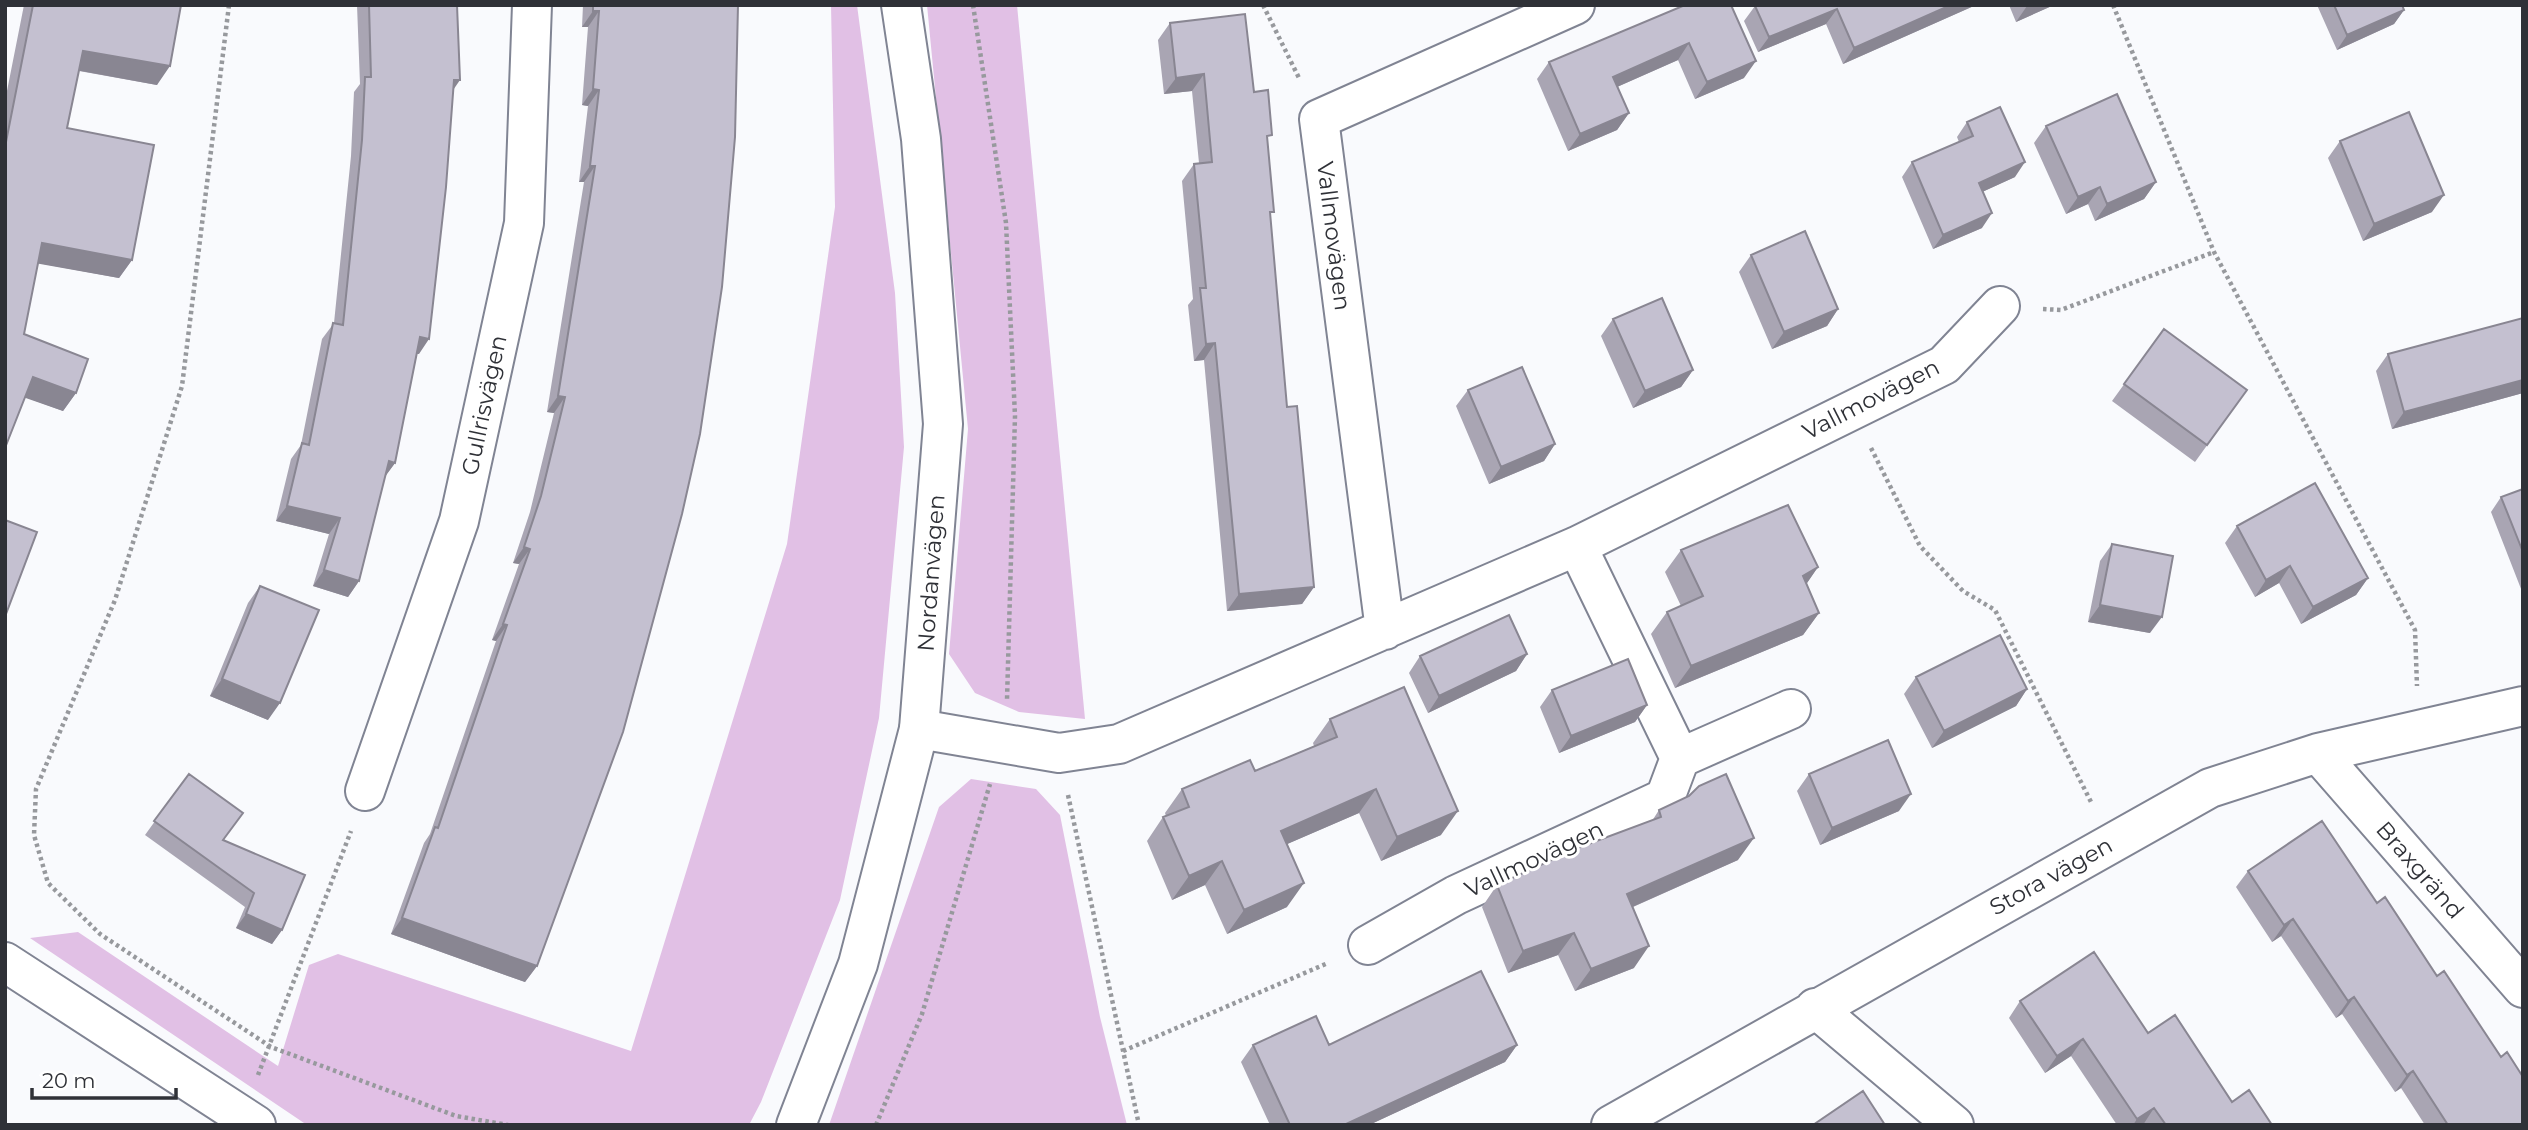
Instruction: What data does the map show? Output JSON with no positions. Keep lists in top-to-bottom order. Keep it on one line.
{"streets":{"street":["Vallmovägen","Gullrisvägen","Nordanvägen","Braxgränd","Stora vägen"]},"crossings":[["Vallmovägen","Nordanvägen"],["Braxgränd","Stora vägen"]],"scale_bar":"20 m"}
